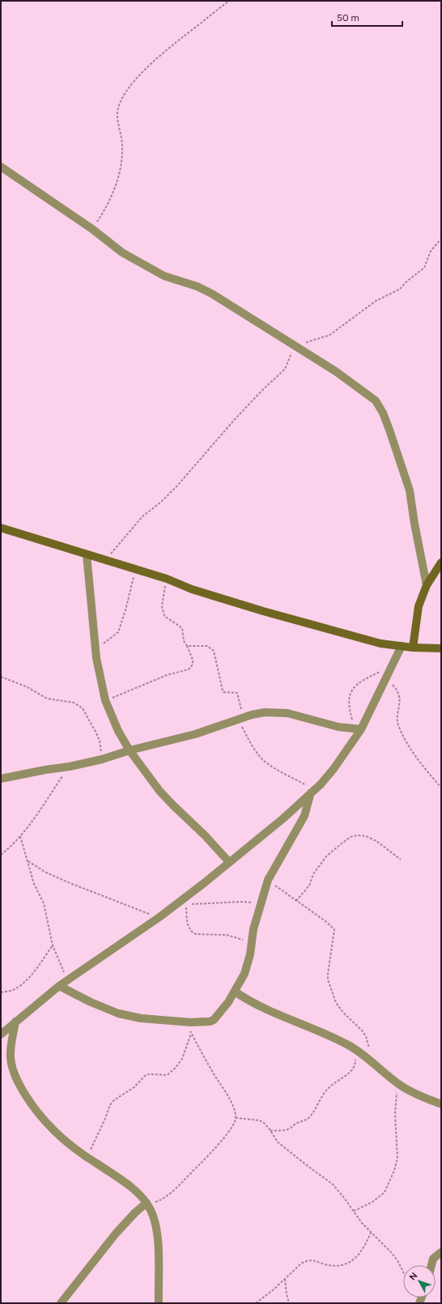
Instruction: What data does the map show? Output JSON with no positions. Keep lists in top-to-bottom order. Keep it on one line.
{"scale_bar":"50 m","north":"top left"}
